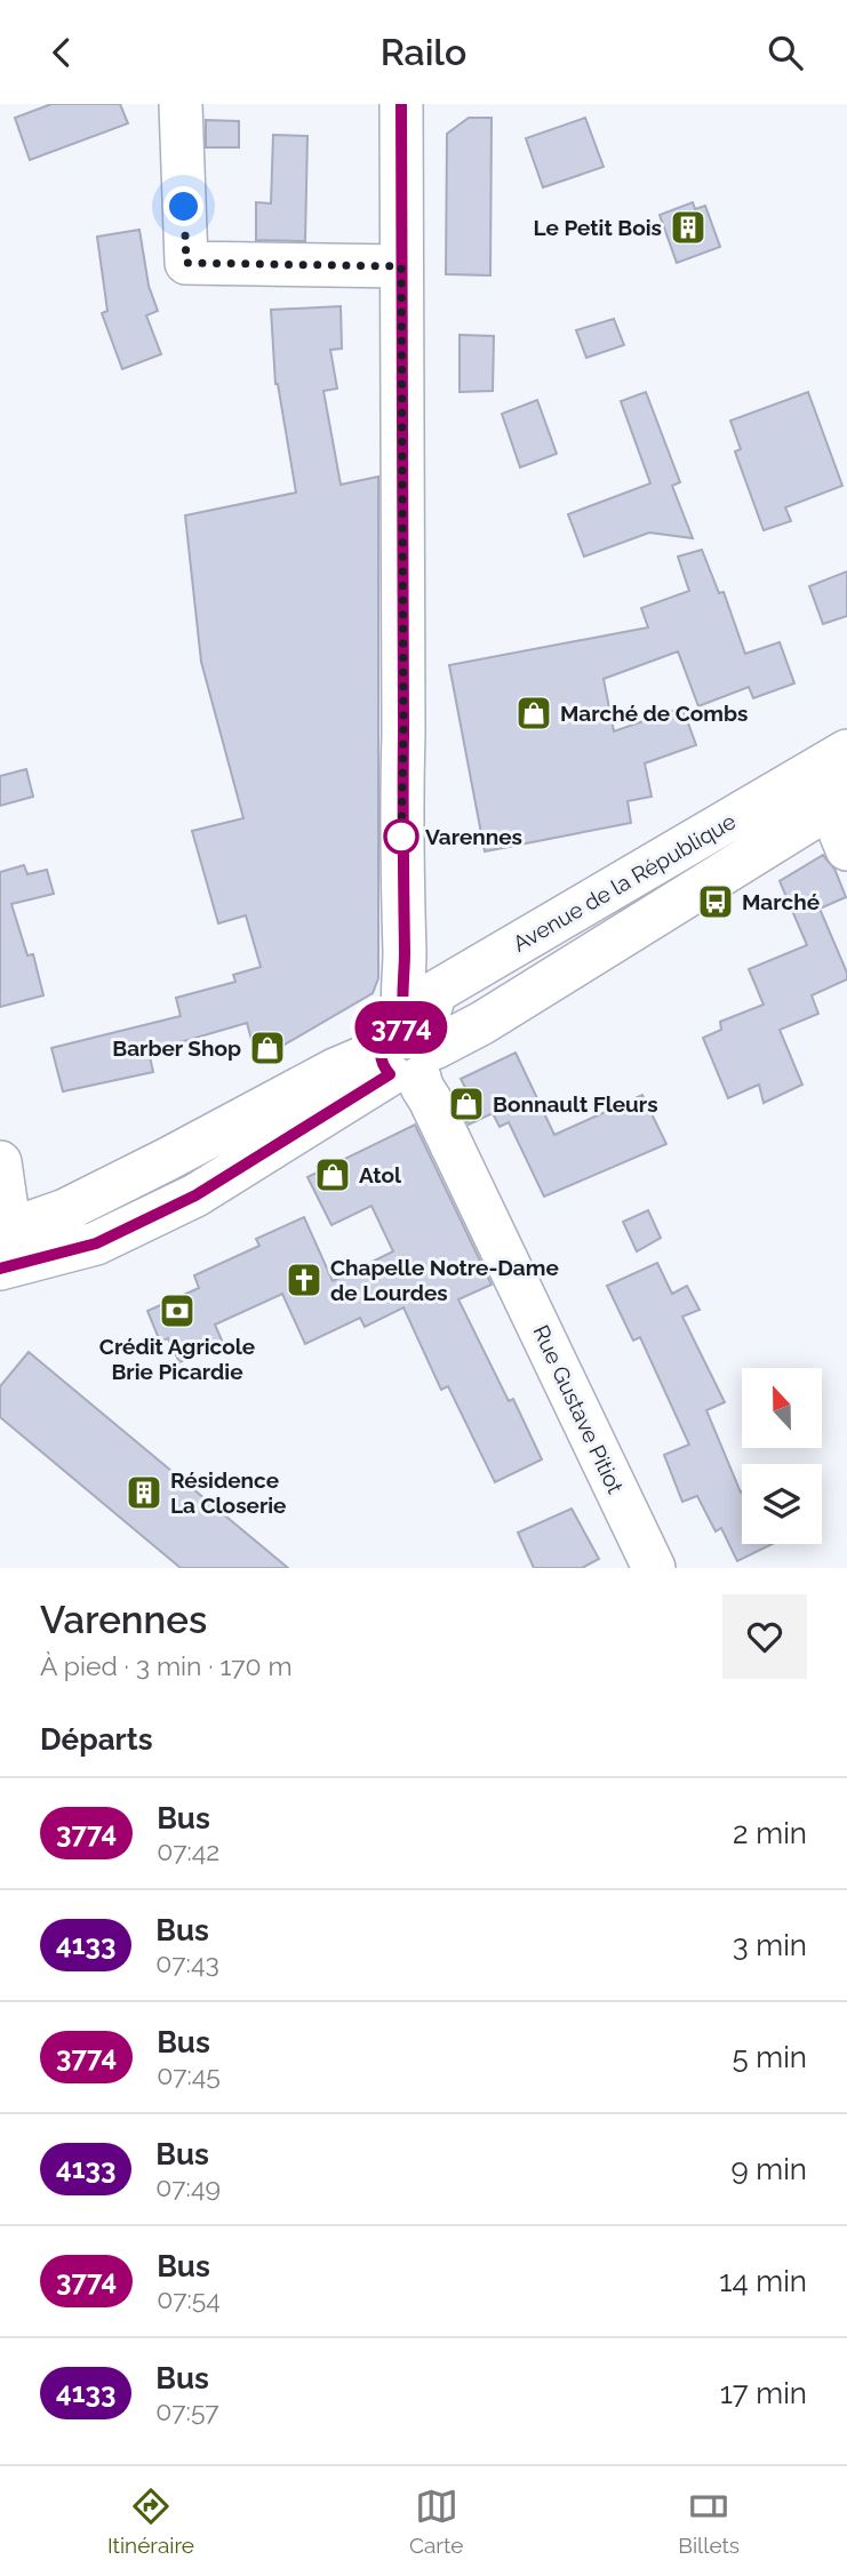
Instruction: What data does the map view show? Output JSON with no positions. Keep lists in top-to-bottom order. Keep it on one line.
{"streets":{"street":["Avenue de la République","Rue Gustave Pitiot"]},"crossings":[["Avenue de la République","Rue Gustave Pitiot"]],"places":{"building":["Le Petit Bois","Résidence La Closerie"],"shop":["Marché de Combs","Barber Shop","Bonnault Fleurs","Atol"],"other":["Varennes"],"bus stop":["Marché"],"church":["Chapelle Notre-Dame de Lourdes"],"bank":["Crédit Agricole Brie Picardie"]},"lines":["bus line 3774"],"north":"top","page":{"header":"Railo","on_map":"3774","heading":[["Varennes","À pied · 3 min · 170 m"],"Départs"],"list":[{"mark":"3774","name":"Bus","note":"07:42","value":"2 min"},{"mark":"4133","name":"Bus","note":"07:43","value":"3 min"},{"mark":"3774","name":"Bus","note":"07:45","value":"5 min"},{"mark":"4133","name":"Bus","note":"07:49","value":"9 min"},{"mark":"3774","name":"Bus","note":"07:54","value":"14 min"},{"mark":"4133","name":"Bus","note":"07:57","value":"17 min"}],"tabs":["Itinéraire","Carte","Billets"]}}
